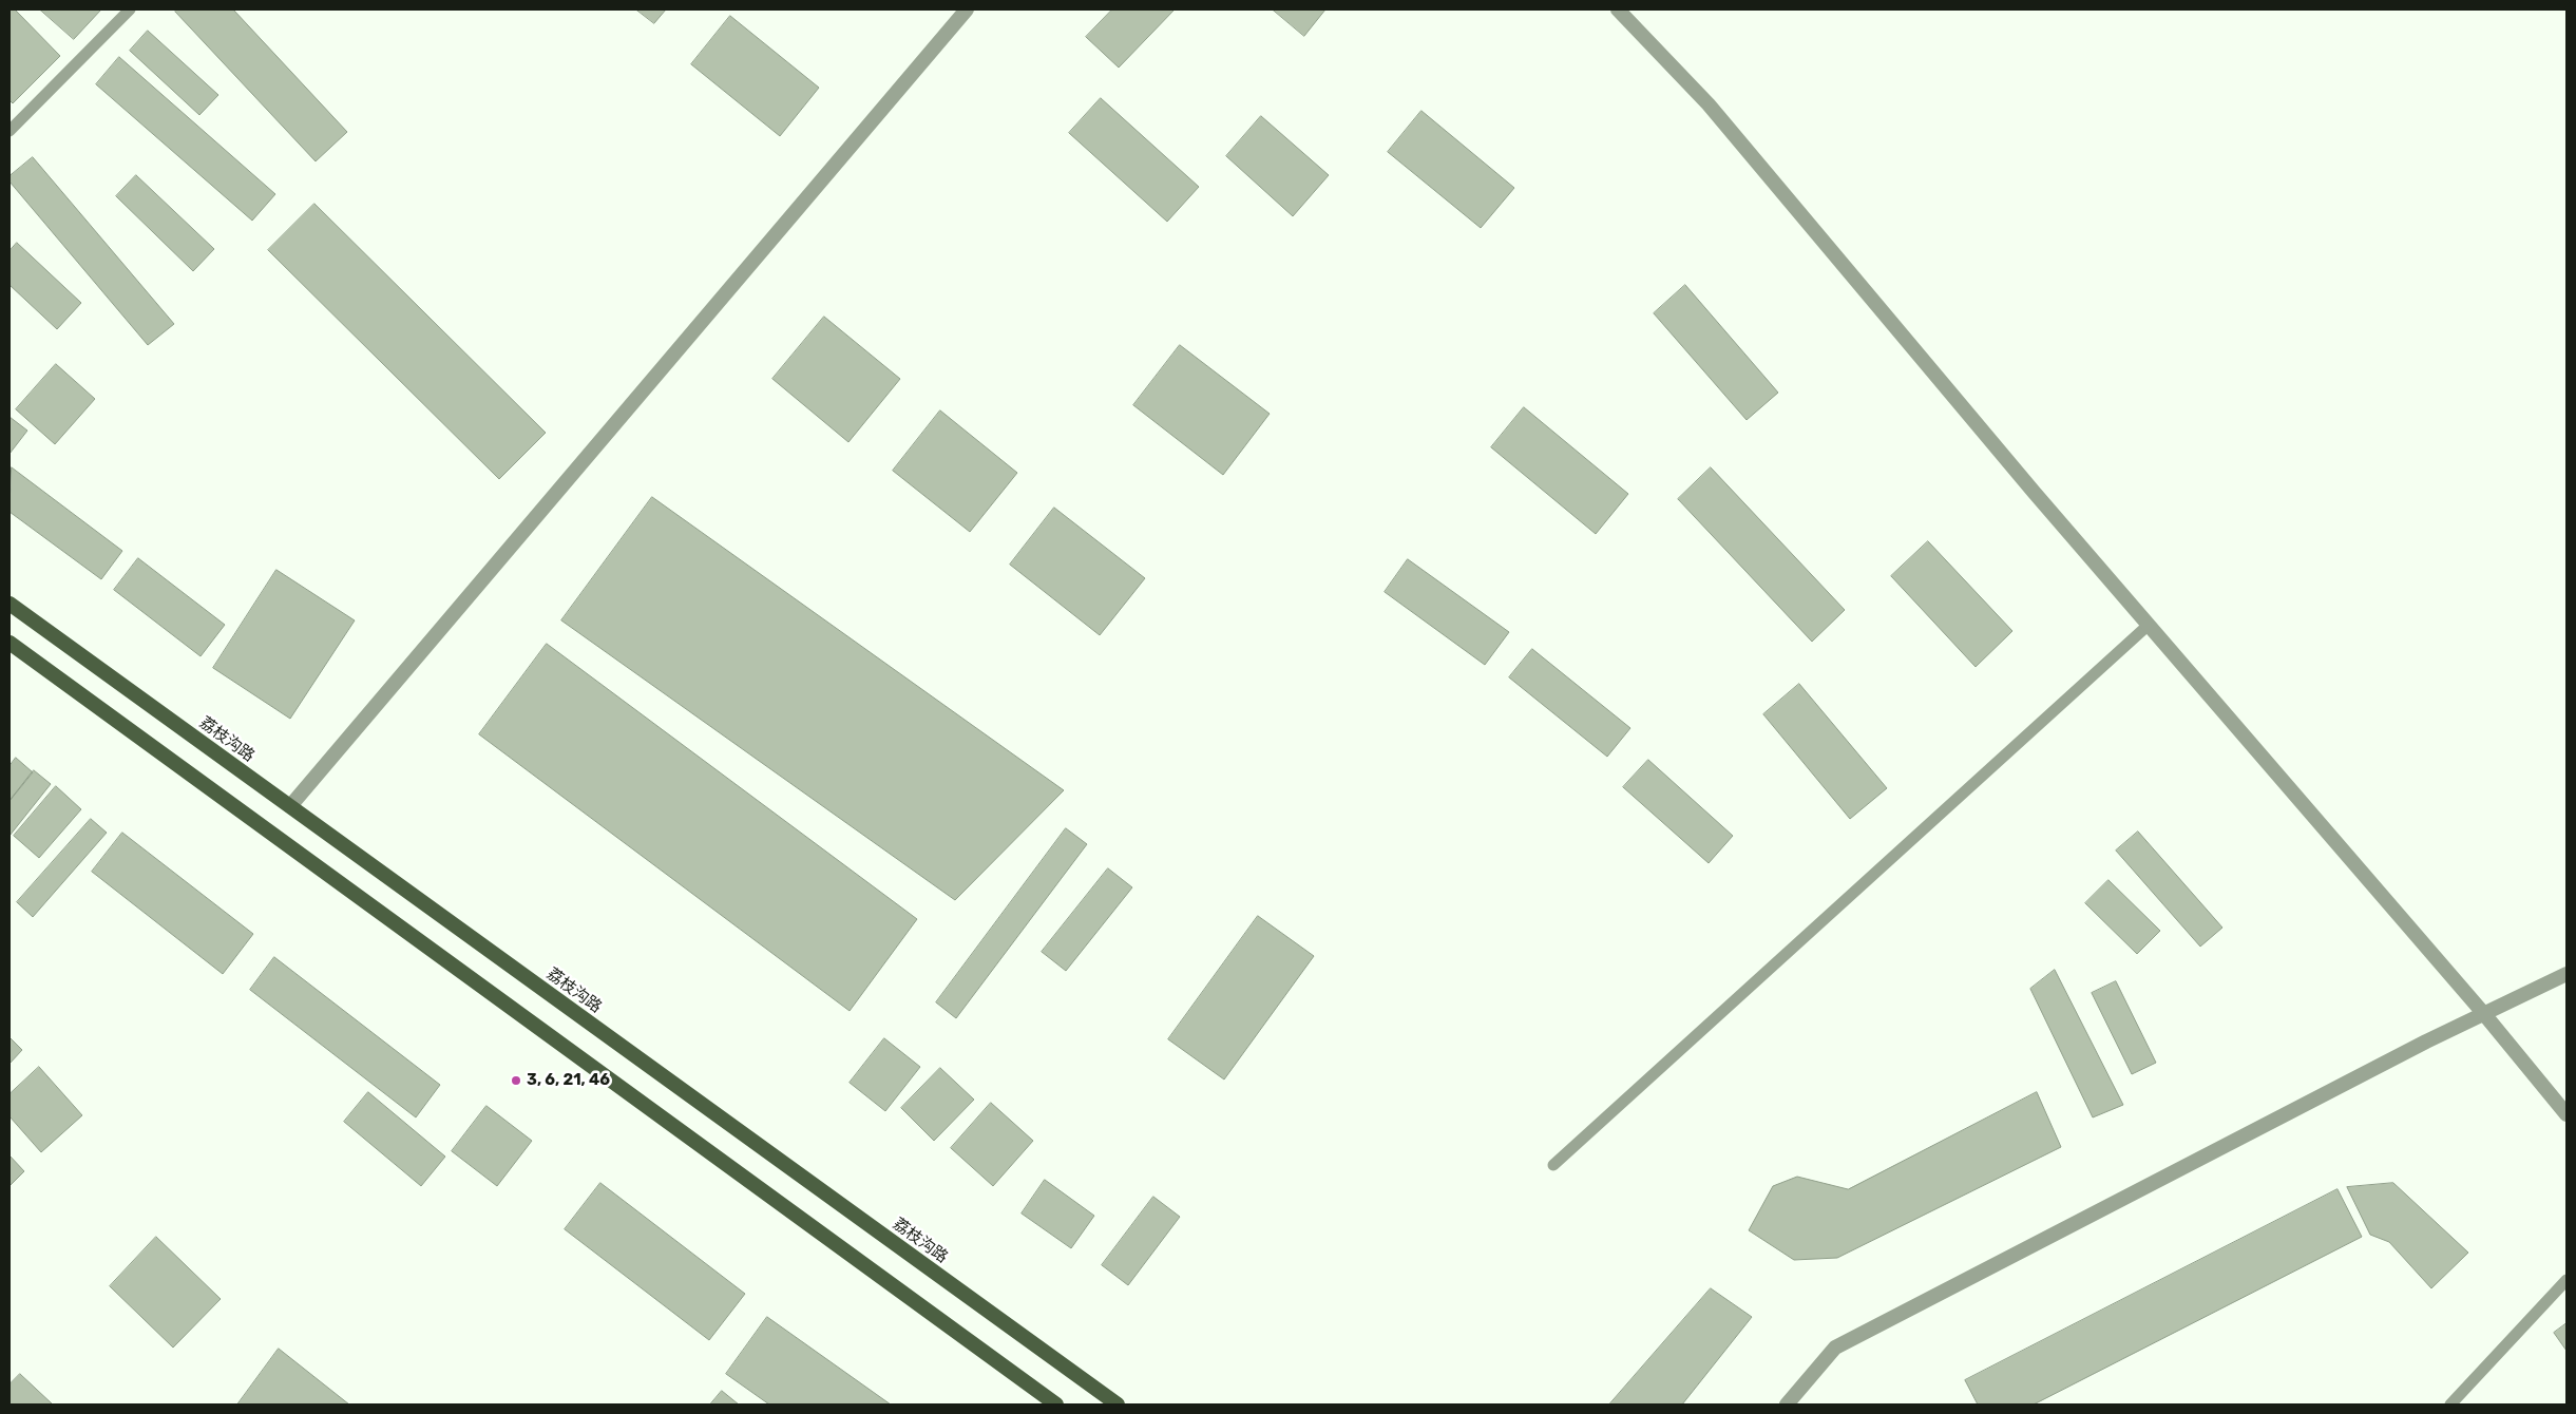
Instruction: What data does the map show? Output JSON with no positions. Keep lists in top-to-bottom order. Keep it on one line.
{"streets":{"main road":["荔枝沟路"]},"places":["3, 6, 21, 46"]}
